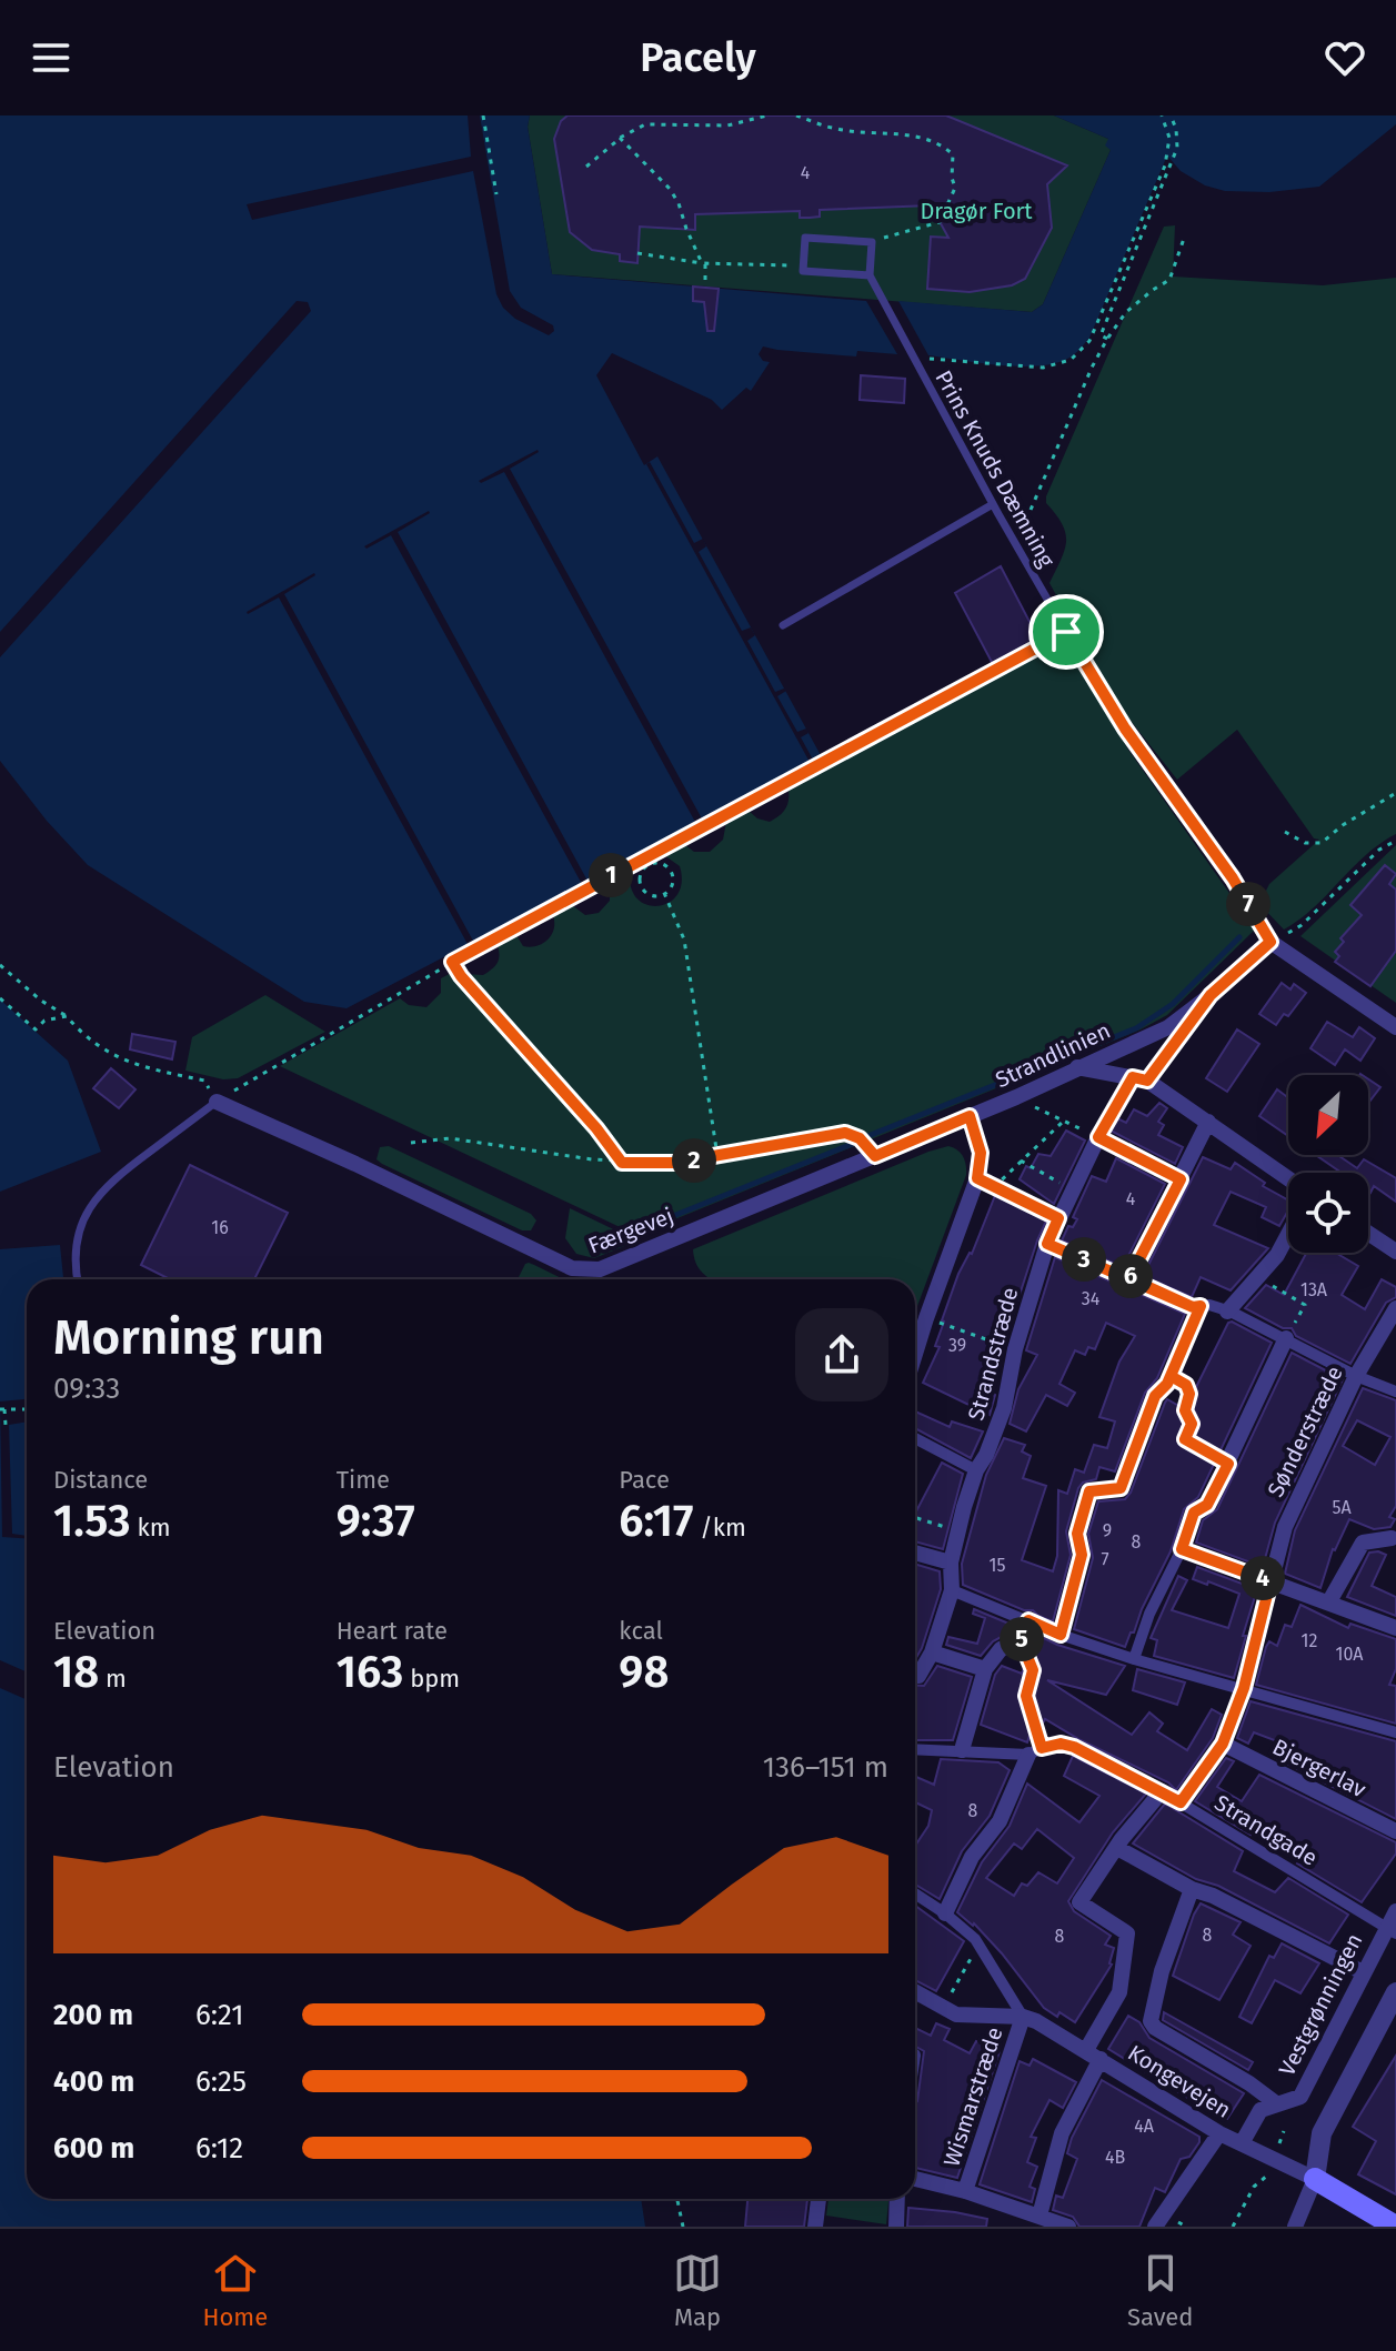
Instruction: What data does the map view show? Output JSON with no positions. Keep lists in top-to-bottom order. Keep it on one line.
{"streets":{"street":["Strandlinien","Færgevej","Strandstræde","Sønderstræde","Bjergerlav","Strandgade","Vestgrønningen","Kongevejen","Wismarstræde"],"lane":["Prins Knuds Dæmning"]},"crossings":[["Prins Knuds Dæmning","Strandlinien"],["Strandlinien","Færgevej"],["Sønderstræde","Bjergerlav"],["Sønderstræde","Strandgade"],["Strandgade","Vestgrønningen"],["Vestgrønningen","Kongevejen"],["Kongevejen","Wismarstræde"]],"parks":["Dragør Fort"],"house_numbers":["4","4","16","13A","34","39","5A","9","8","7","15","12","10A","8","8","8","4A","4B"],"north":"bottom left","page":{"header":"Pacely","pins":["1","7","2","3","6","4","5"],"heading":["Morning run","09:33"],"stats":[["Distance","1.53 km"],["Time","9:37"],["Pace","6:17 /km"],["Elevation","18 m"],["Heart rate","163 bpm"],["kcal","98"]],"chart":["Elevation","136–151 m"],"list":[{"name":"200 m","note":"6:21"},{"name":"400 m","note":"6:25"},{"name":"600 m","note":"6:12"}],"tabs":["Home","Map","Saved"]}}
